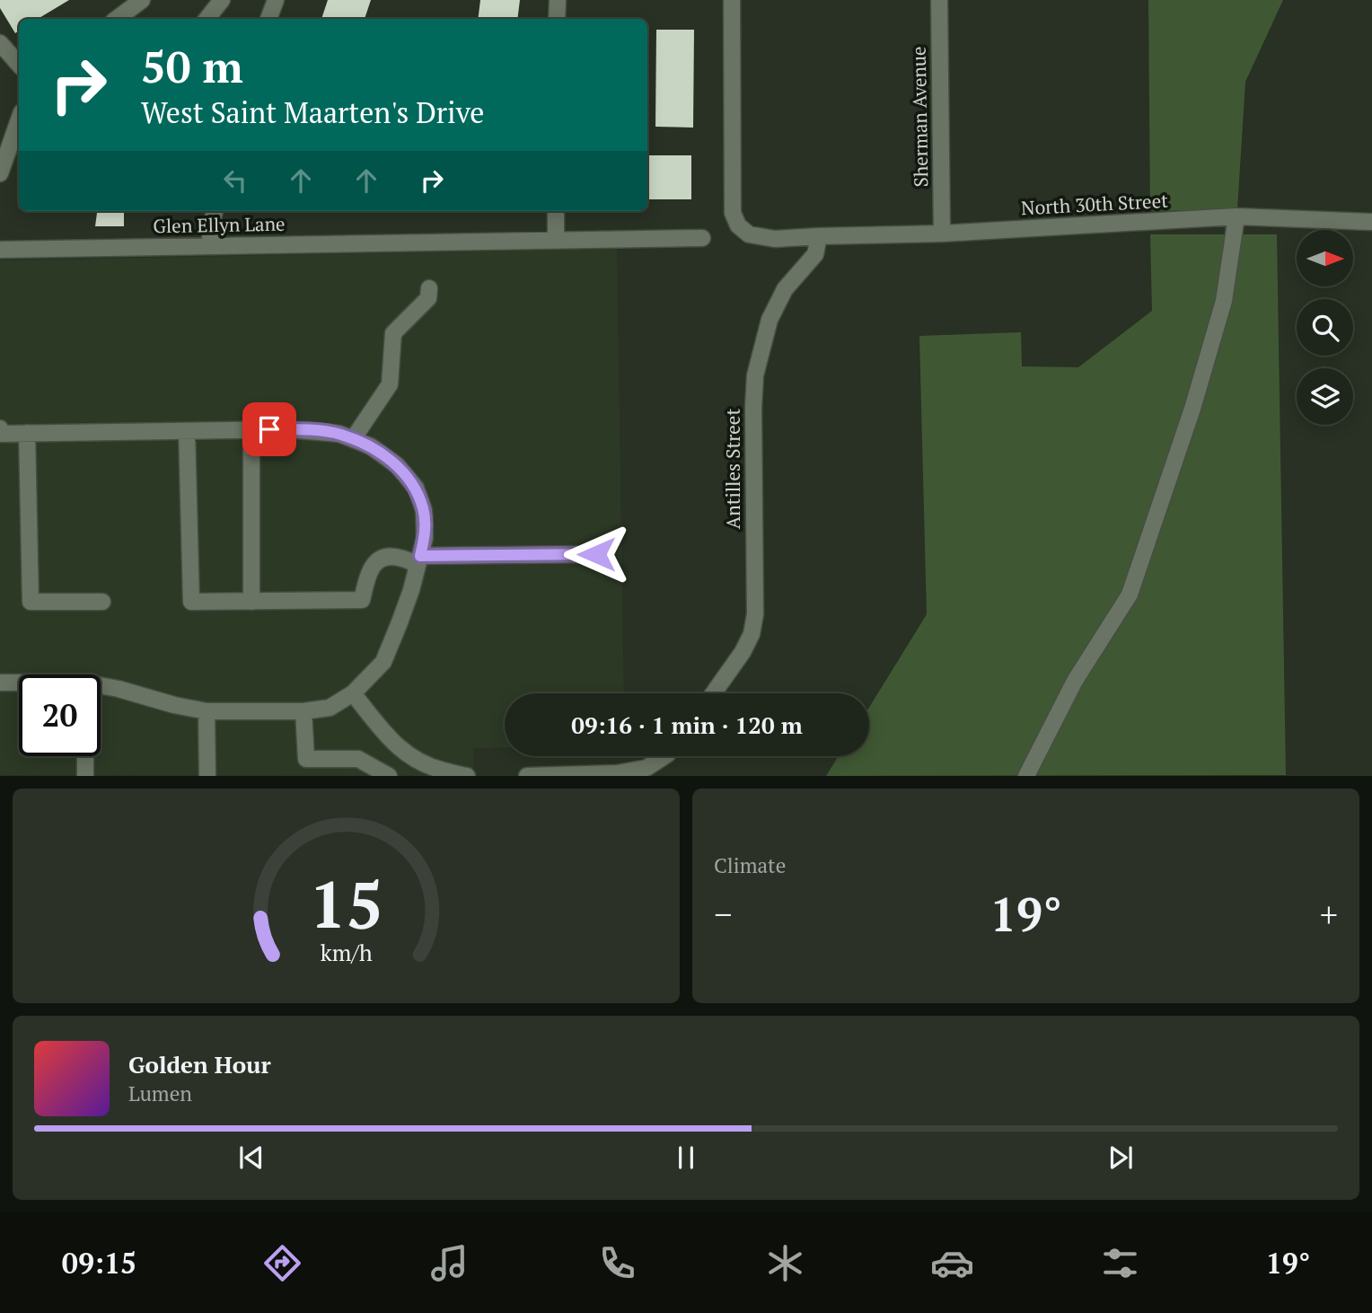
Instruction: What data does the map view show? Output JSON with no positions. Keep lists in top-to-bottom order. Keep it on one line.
{"streets":{"street":["Sherman Avenue","North 30th Street","Glen Ellyn Lane","Antilles Street"]},"crossings":[["Sherman Avenue","North 30th Street"],["North 30th Street","Antilles Street"]],"north":"right","page":{"turn":["50 m","West Saint Maarten's Drive"],"limit":"20","trip":"09:16 · 1 min · 120 m","tile":"Climate","heat":["−","19°","+"],"song":["Golden Hour","Lumen"],"tabs":["09:15","19°"],"gauge":["15","km/h"]}}
